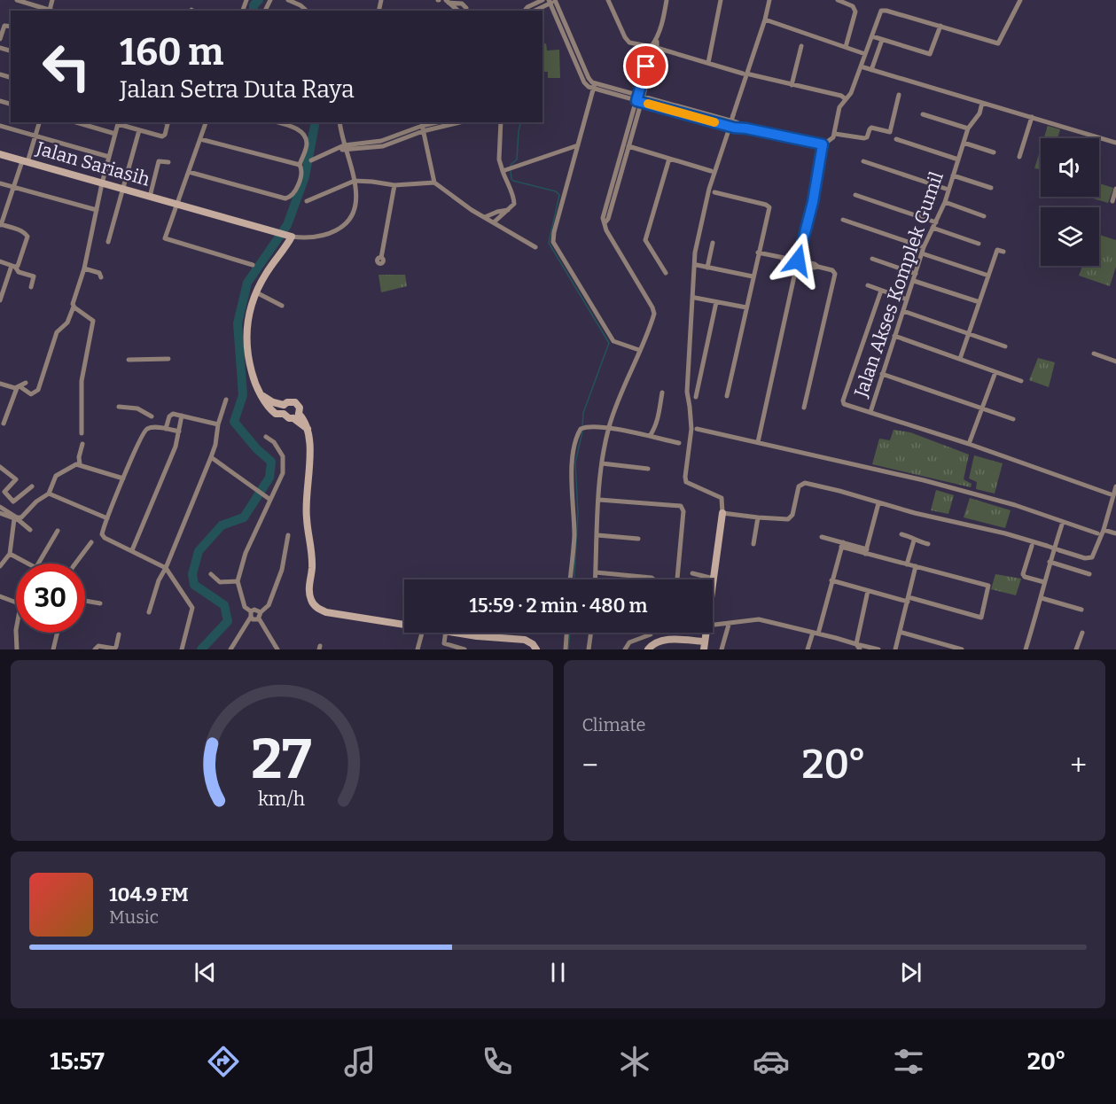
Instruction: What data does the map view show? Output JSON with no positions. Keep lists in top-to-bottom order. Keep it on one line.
{"streets":{"street":["Jalan Sariasih","Jalan Akses Komplek Gumil"]},"page":{"turn":["160 m","Jalan Setra Duta Raya"],"limit":"30","trip":"15:59 · 2 min · 480 m","tile":"Climate","heat":["−","20°","+"],"song":["104.9 FM","Music"],"tabs":["15:57","20°"],"gauge":["27","km/h"]}}
